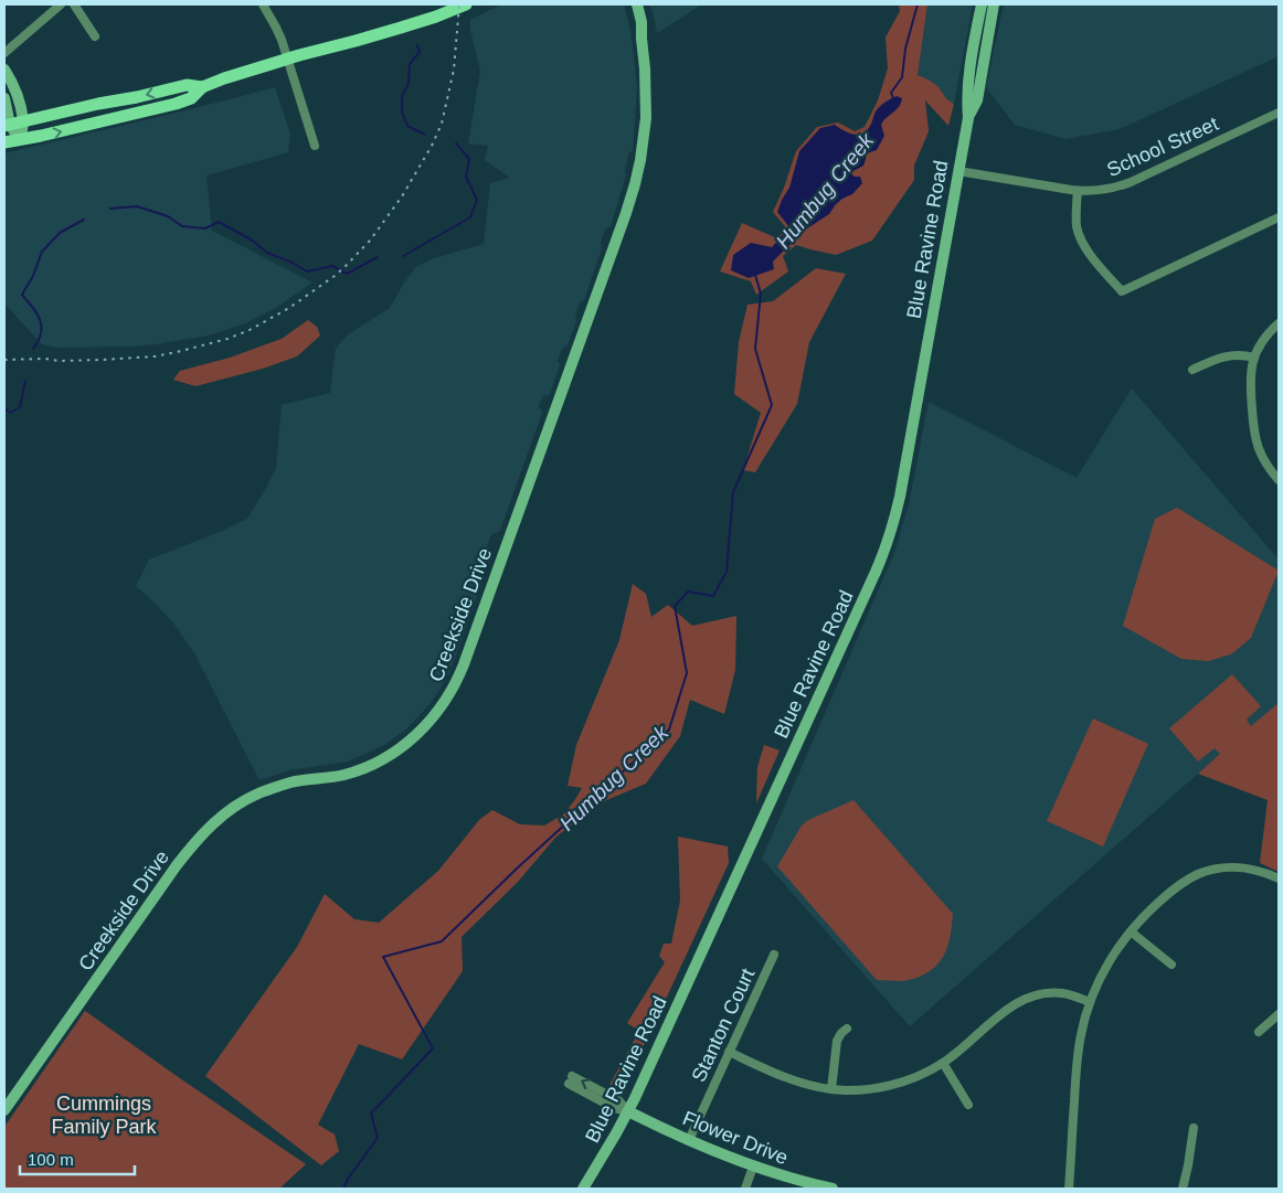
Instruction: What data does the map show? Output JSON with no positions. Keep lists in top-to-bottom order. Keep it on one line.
{"streets":{"street":["School Street","Blue Ravine Road","Creekside Drive","Stanton Court","Flower Drive"]},"crossings":[["School Street","Blue Ravine Road"],["Blue Ravine Road","Flower Drive"],["Stanton Court","Flower Drive"]],"water":["Humbug Creek"],"parks":["Cummings Family Park"],"scale_bar":"100 m"}
